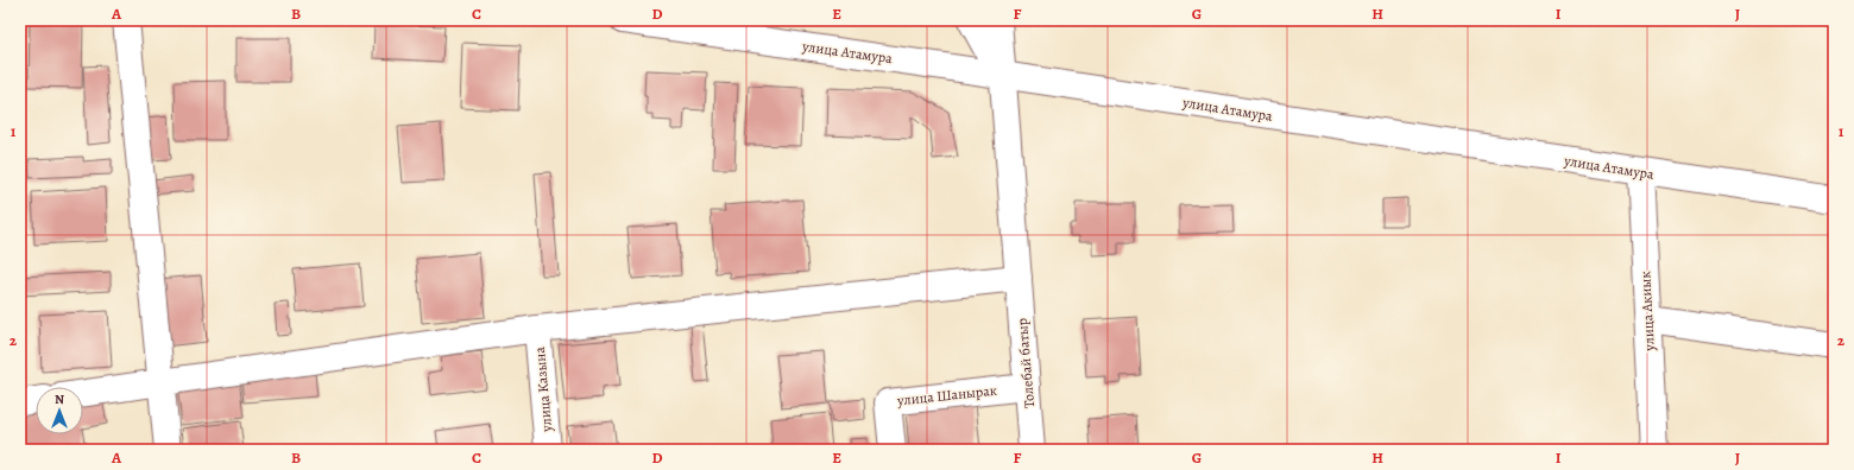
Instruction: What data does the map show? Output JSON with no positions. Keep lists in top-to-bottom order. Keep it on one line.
{"streets":{"street":["улица Атамура","улица Акиык","Толебай батыр","улица Казына","улица Шанырак"]},"crossings":[["улица Атамура","улица Акиык"],["улица Атамура","Толебай батыр"],["Толебай батыр","улица Шанырак"]],"north":"top","grid":{"columns":["A","B","C","D","E","F","G","H","I","J"],"rows":["1","2"]}}
